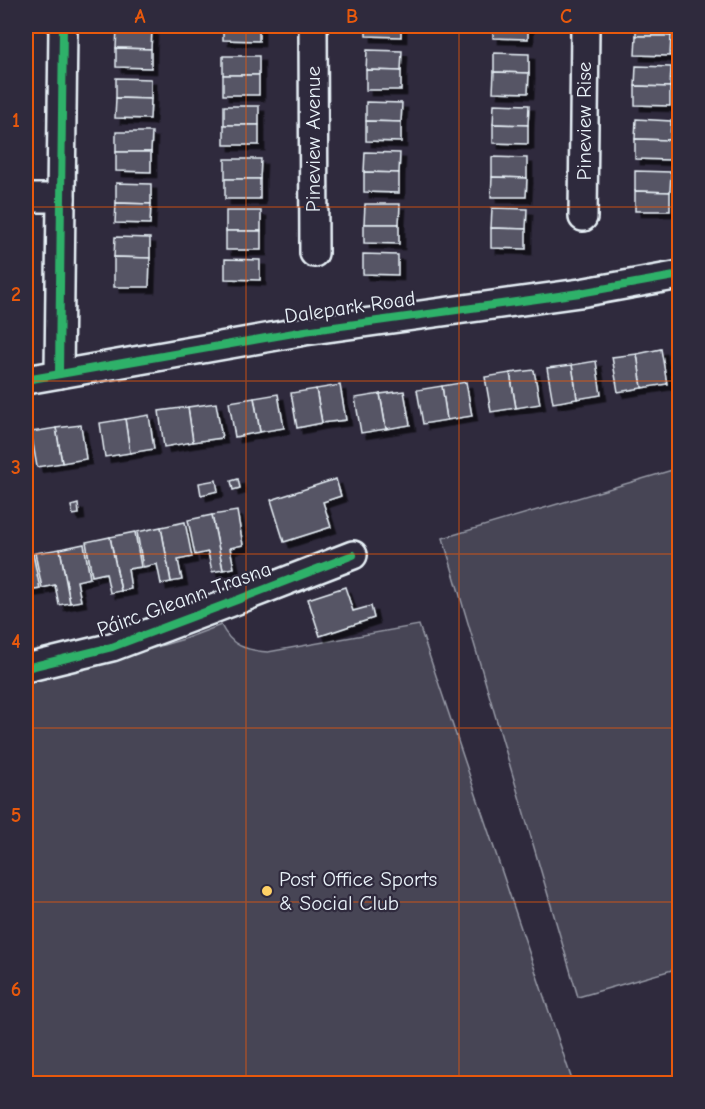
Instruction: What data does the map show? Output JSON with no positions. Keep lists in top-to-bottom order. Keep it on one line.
{"streets":{"street":["Pineview Rise","Pineview Avenue","Dalepark Road","Páirc Gleann Trasna"]},"places":["Post Office Sports & Social Club"],"grid":{"columns":["A","B","C"],"rows":["1","2","3","4","5","6"]}}
